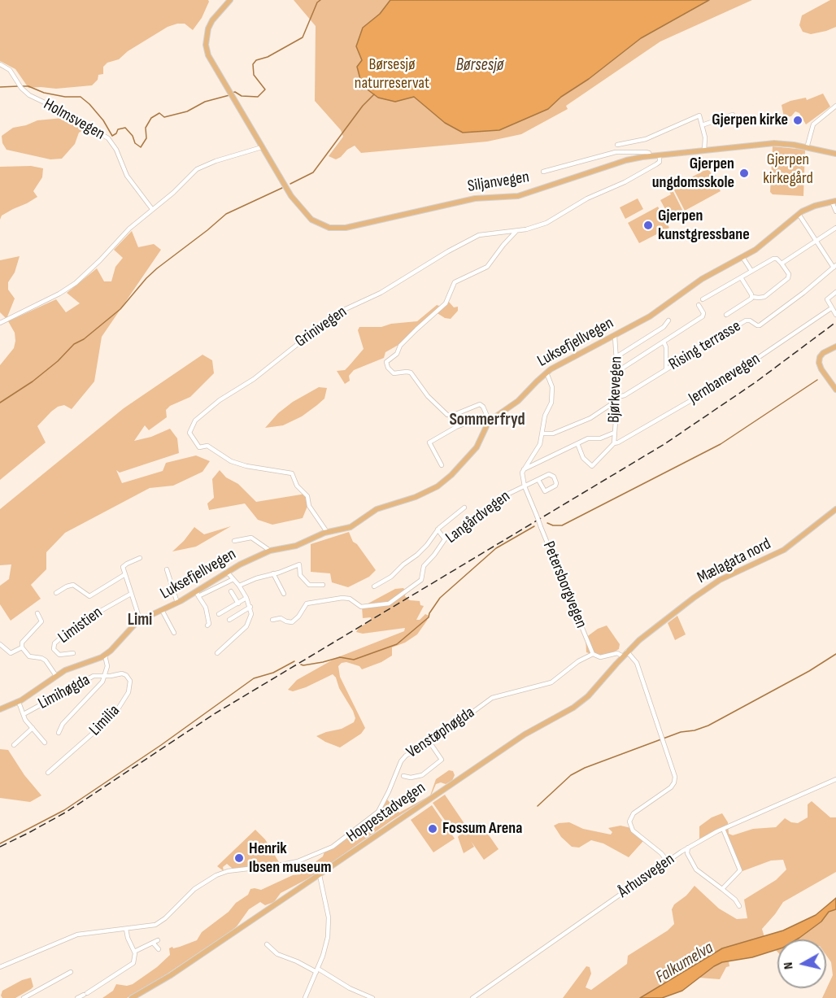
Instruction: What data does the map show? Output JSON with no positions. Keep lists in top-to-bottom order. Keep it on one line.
{"streets":{"main road":["Siljanvegen","Luksefjellvegen","Mælagata nord","Hoppestadvegen"],"street":["Holmsvegen","Grinivegen","Rising terrasse","Jernbanevegen","Bjørkevegen","Langårdvegen","Petersborgvegen","Limistien","Limihøgda","Limilia","Venstøphøgda","Århusvegen"]},"crossings":[["Siljanvegen","Grinivegen"],["Grinivegen","Luksefjellvegen"],["Luksefjellvegen","Bjørkevegen"],["Rising terrasse","Bjørkevegen"],["Jernbanevegen","Bjørkevegen"],["Langårdvegen","Petersborgvegen"],["Mælagata nord","Hoppestadvegen"],["Petersborgvegen","Venstøphøgda"],["Limihøgda","Limilia"]],"districts":["Sommerfryd","Limi"],"water":["Børsesjø","Falkumelva"],"parks":["Børsesjø naturreservat","Gjerpen kirkegård"],"places":["Gjerpen kirke","Gjerpen ungdomsskole","Gjerpen kunstgressbane","Fossum Arena","Henrik Ibsen museum"],"north":"left"}
